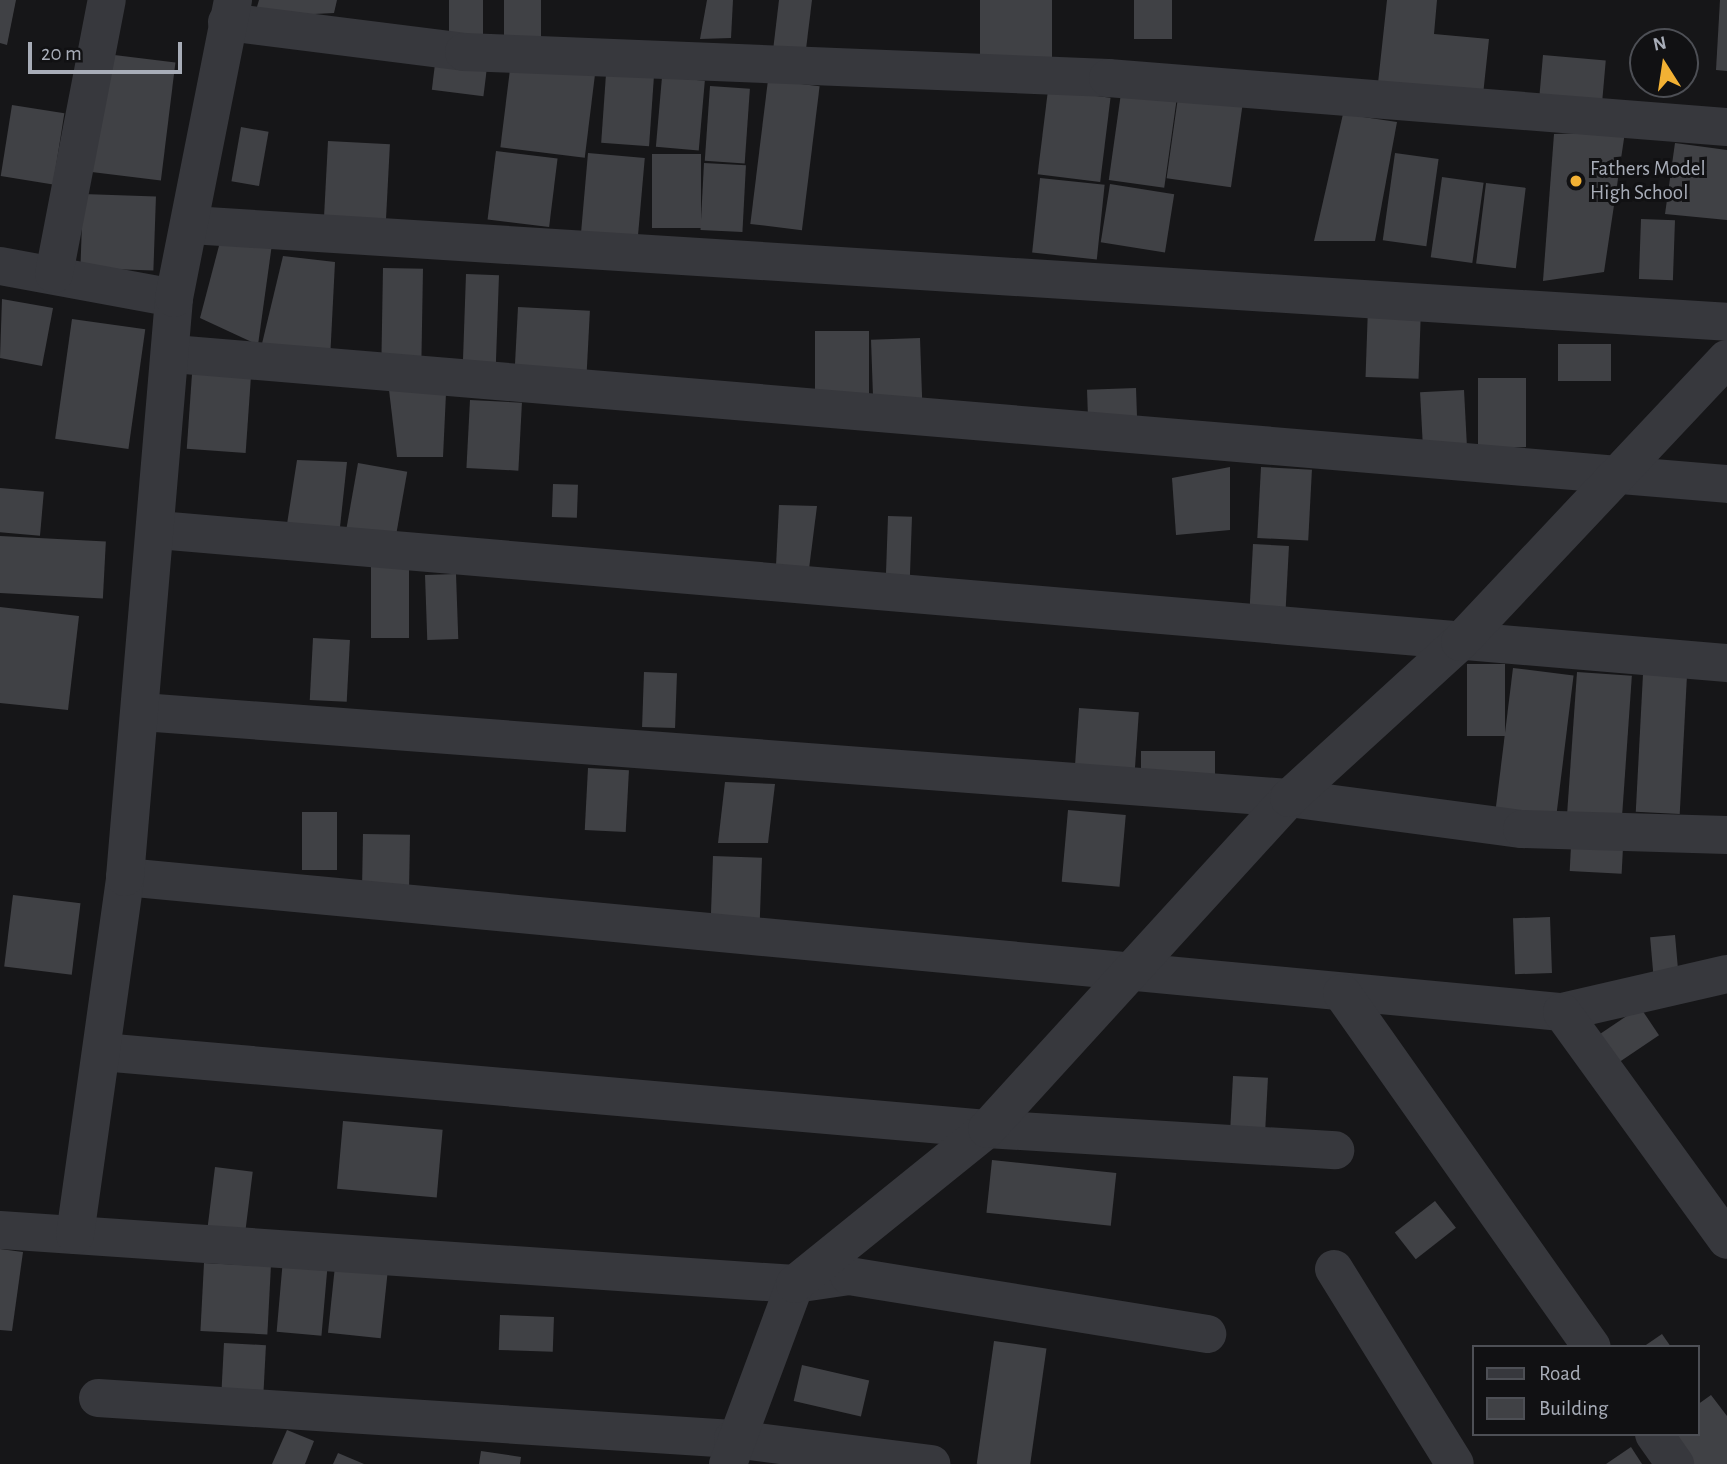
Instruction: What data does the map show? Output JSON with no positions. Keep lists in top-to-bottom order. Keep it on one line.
{"places":["Fathers Model High School"],"legend":["Road","Building"],"scale_bar":"20 m","north":"top"}
